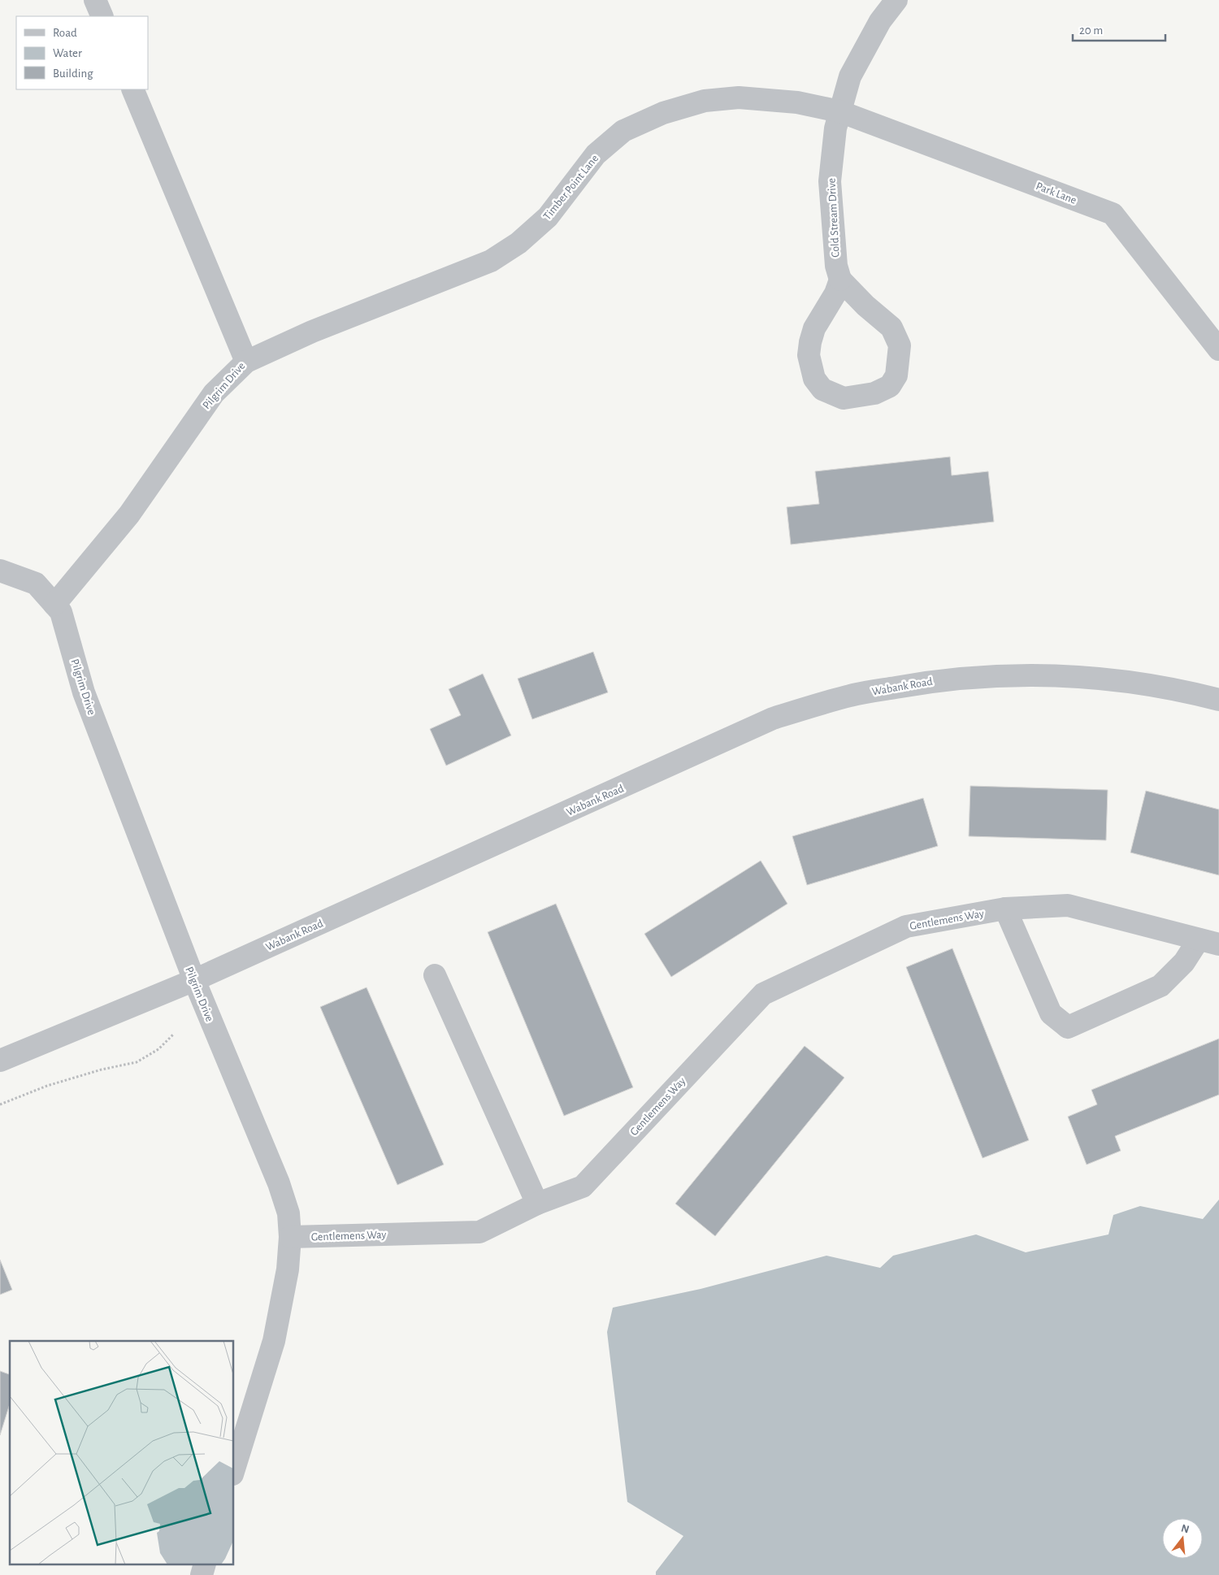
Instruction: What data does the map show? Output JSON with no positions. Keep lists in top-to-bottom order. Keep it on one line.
{"streets":{"street":["Timber Point Lane","Park Lane","Cold Stream Drive","Pilgrim Drive","Wabank Road","Gentlemens Way"]},"crossings":[["Timber Point Lane","Park Lane"],["Timber Point Lane","Cold Stream Drive"],["Timber Point Lane","Pilgrim Drive"],["Park Lane","Cold Stream Drive"],["Pilgrim Drive","Wabank Road"],["Pilgrim Drive","Gentlemens Way"]],"legend":["Road","Water","Building"],"scale_bar":"20 m","north":"top"}
